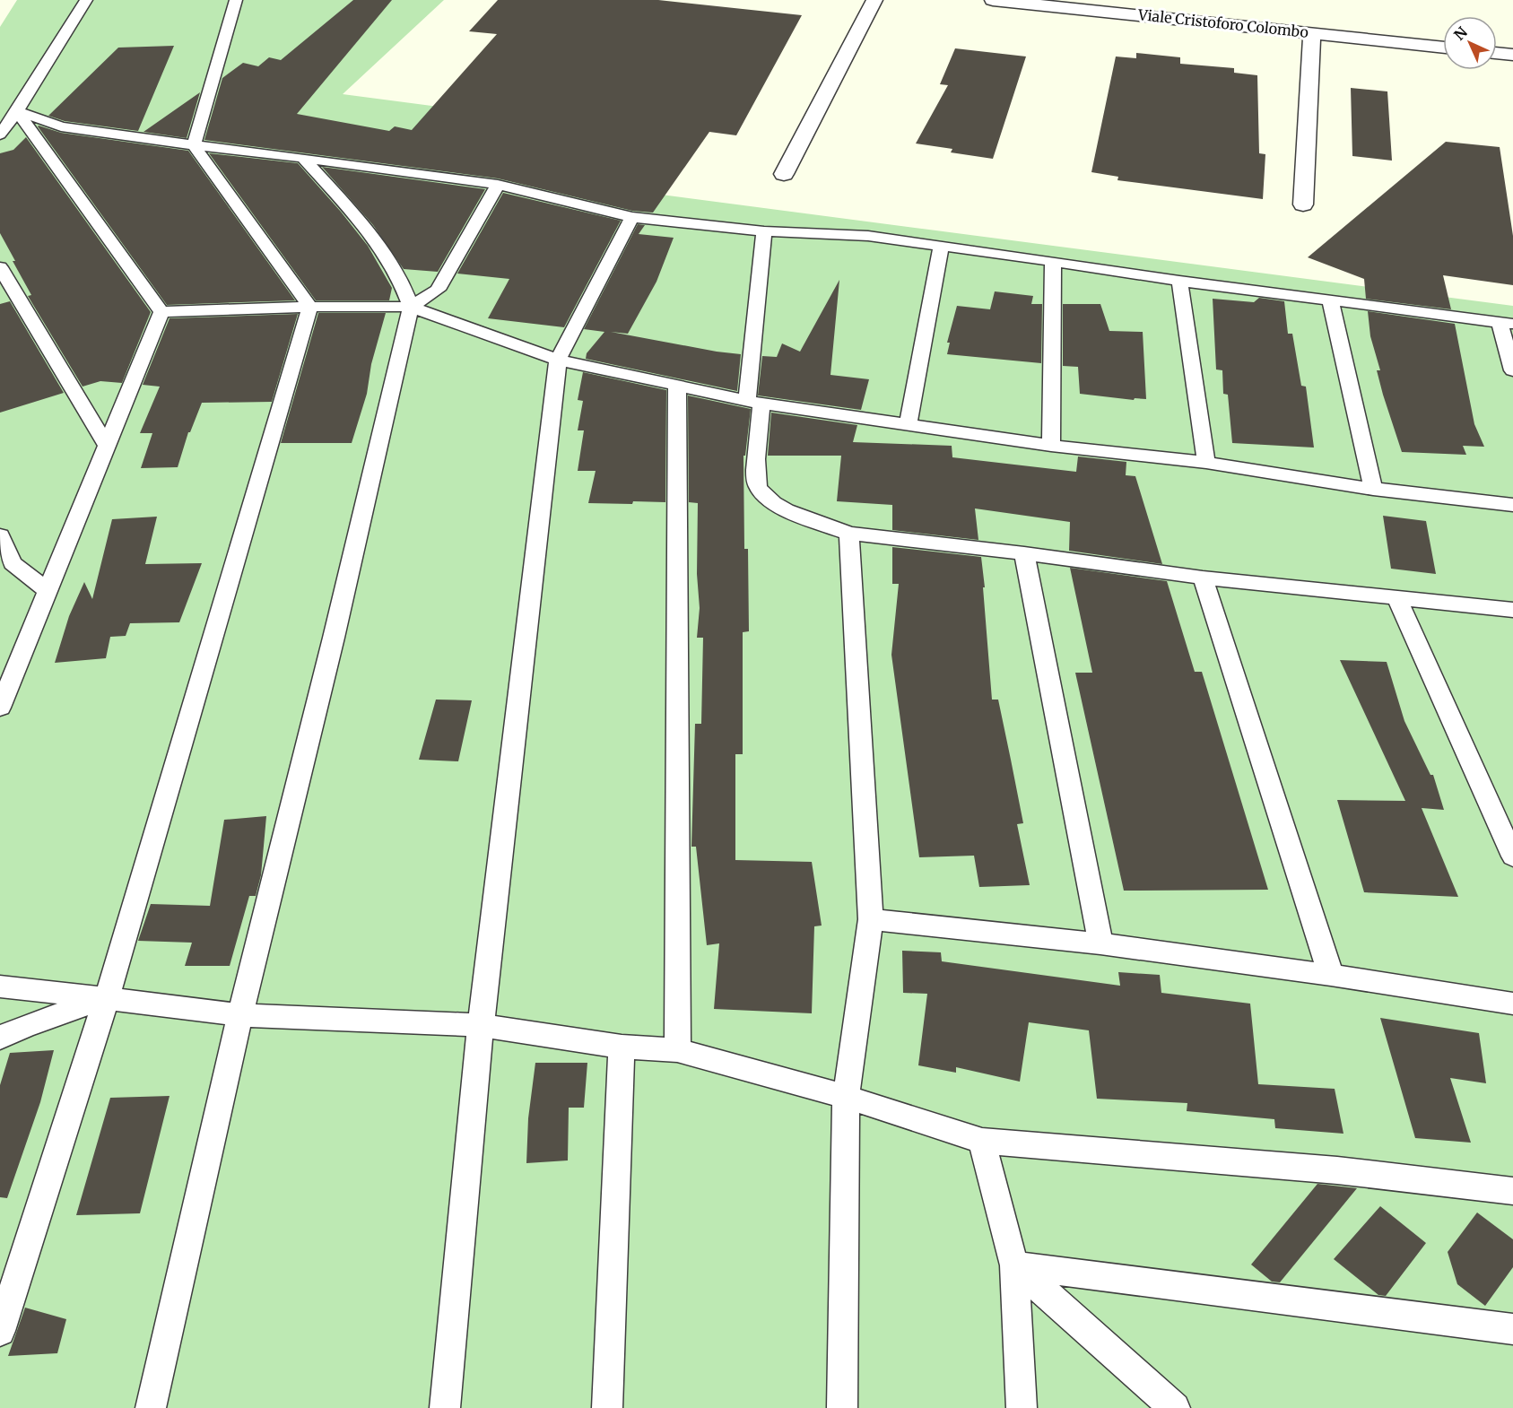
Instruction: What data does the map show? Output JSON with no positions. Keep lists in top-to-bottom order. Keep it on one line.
{"streets":{"street":["Viale Cristoforo Colombo"]},"north":"top left"}
